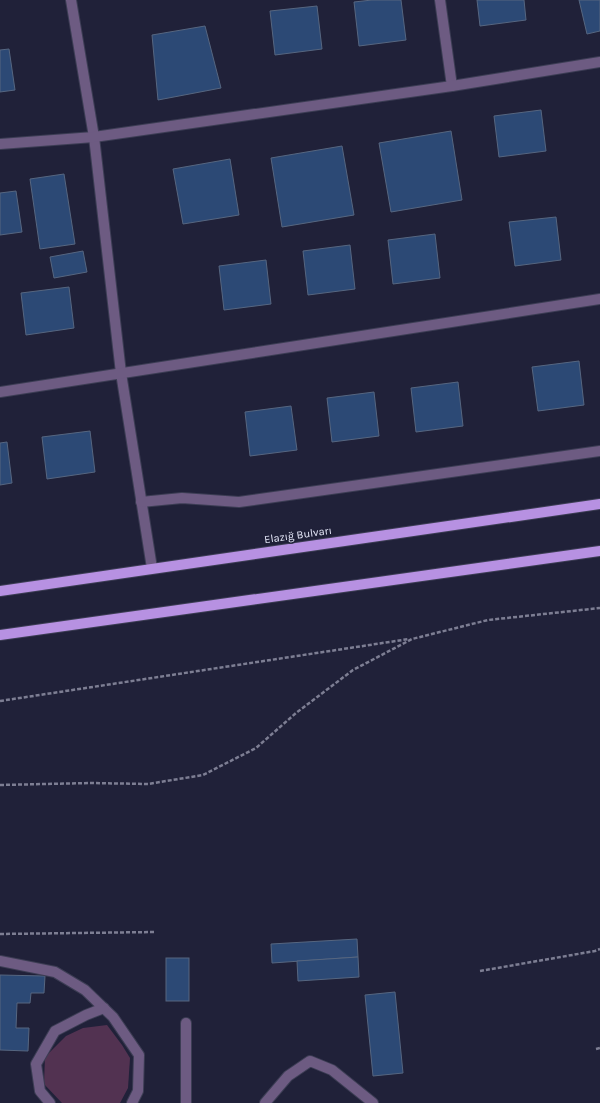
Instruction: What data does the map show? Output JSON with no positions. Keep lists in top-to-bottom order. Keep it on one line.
{"streets":{"main road":["Elazığ Bulvarı"]}}
